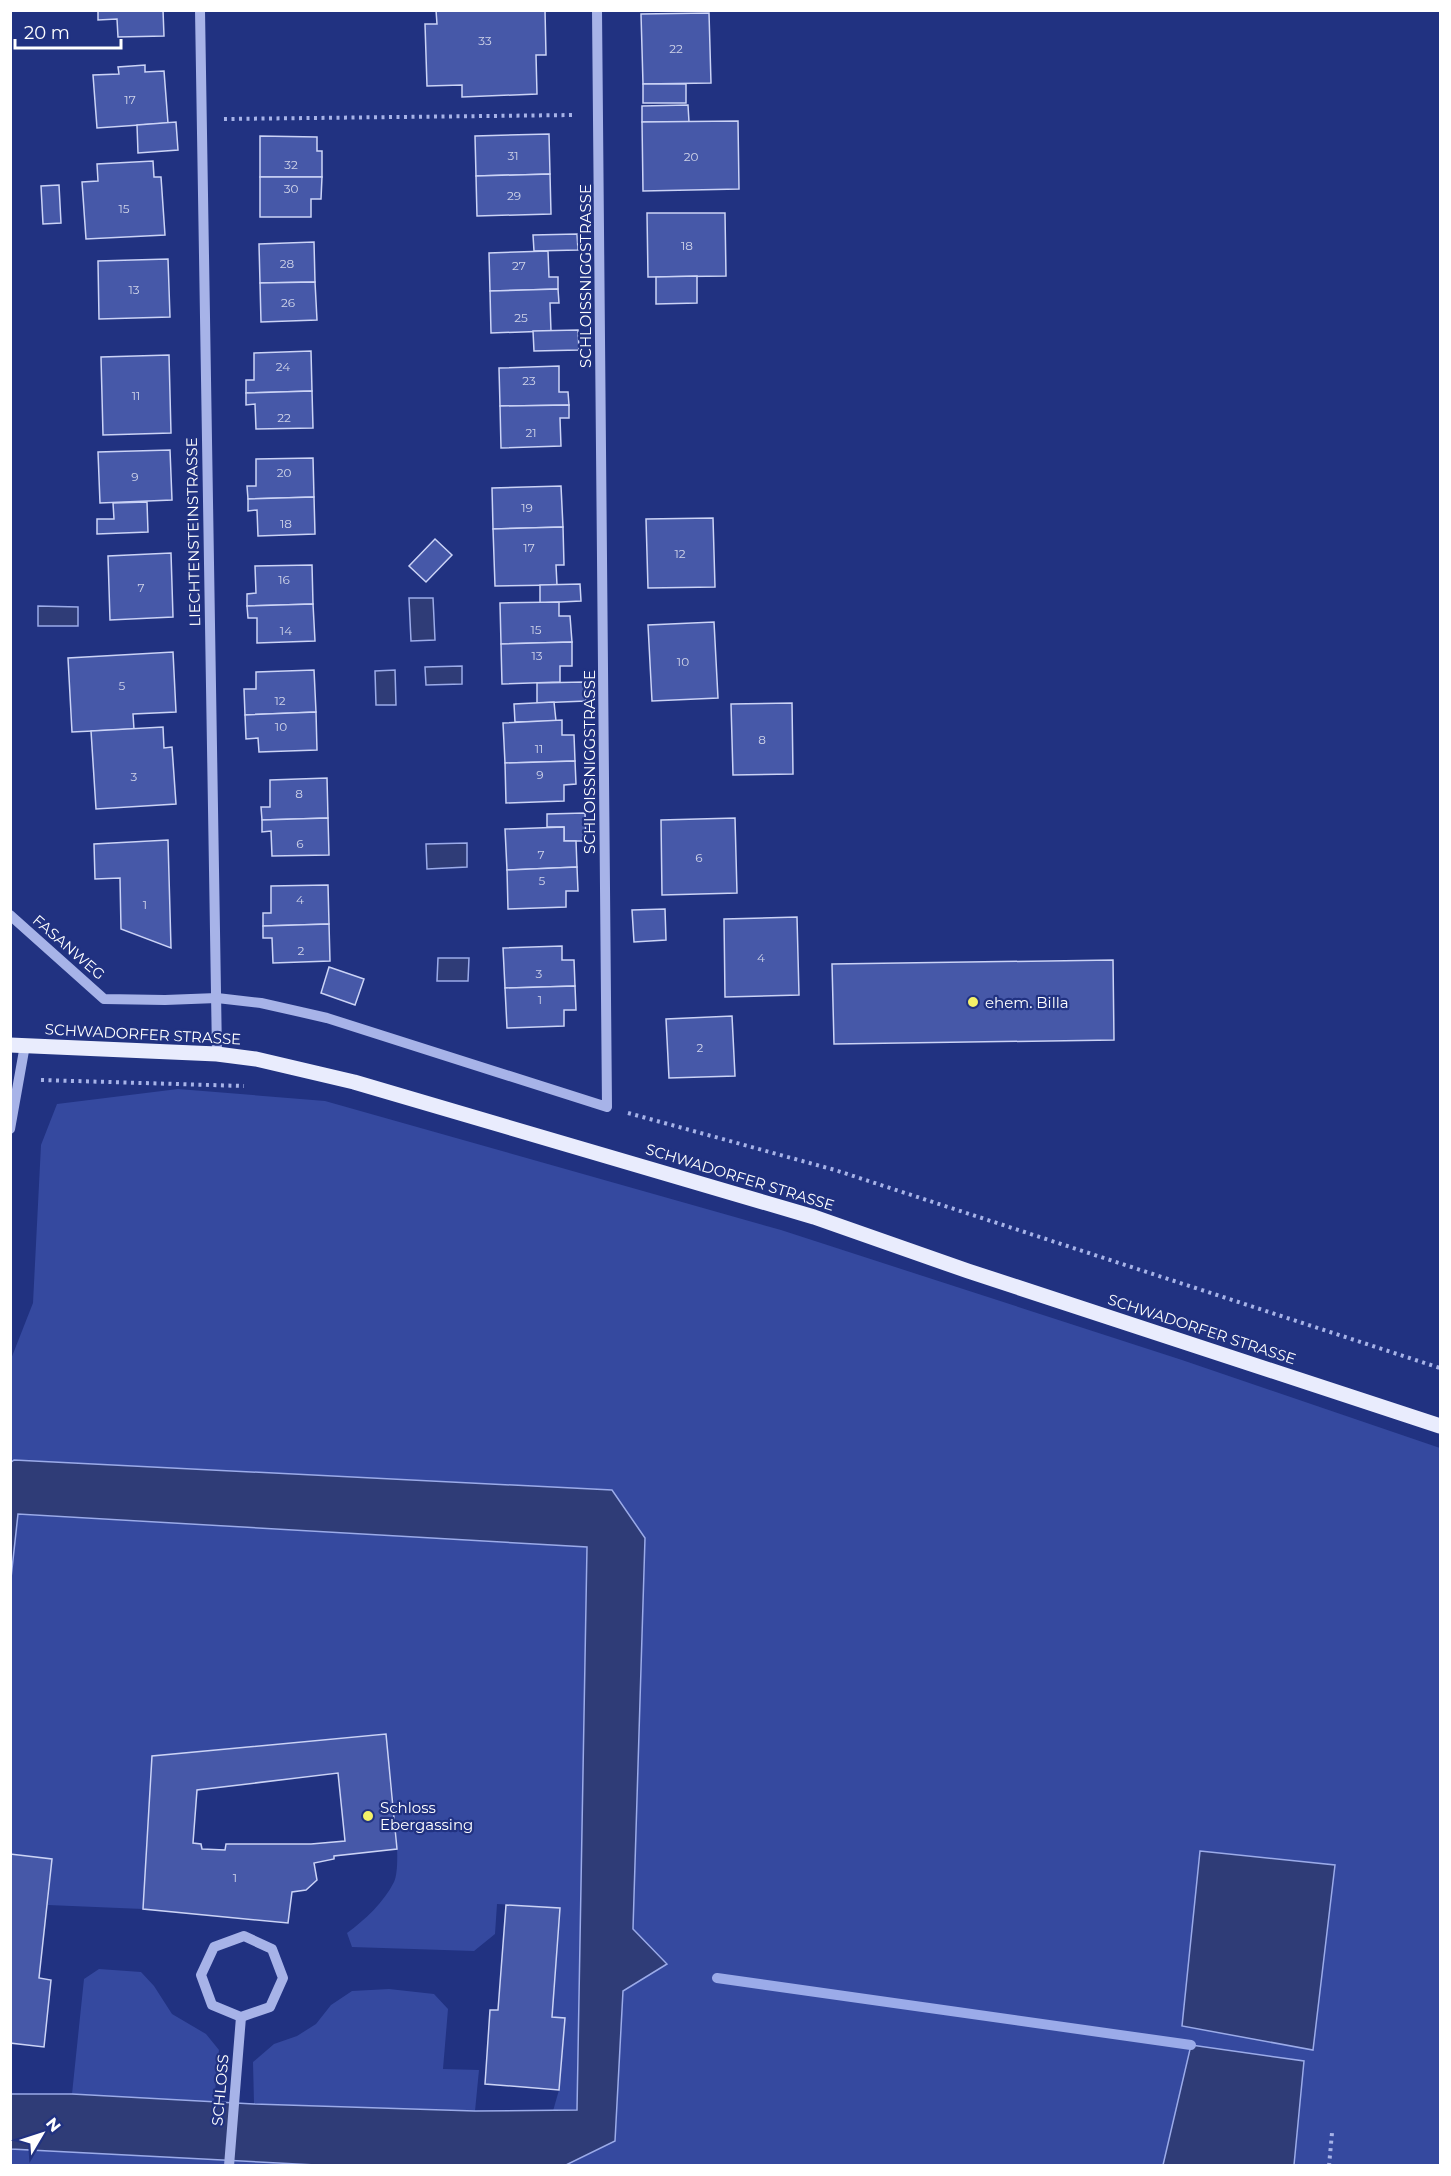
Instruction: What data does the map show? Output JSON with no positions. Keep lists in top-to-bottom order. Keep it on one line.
{"streets":{"main road":["SCHWADORFER STRASSE"],"street":["SCHLOISSNIGGSTRASSE","LIECHTENSTEINSTRASSE","FASANWEG","SCHLOSS"]},"crossings":[["LIECHTENSTEINSTRASSE","FASANWEG"],["LIECHTENSTEINSTRASSE","SCHWADORFER STRASSE"]],"places":["ehem. Billa","Schloss Ebergassing"],"house_numbers":["33","22","17","31","20","32","30","29","15","18","28","27","13","26","25","24","23","11","22","21","20","9","19","18","17","12","16","7","15","14","13","10","5","12","10","8","11","9","3","8","6","7","6","5","4","1","2","4","3","1","2","1"],"scale_bar":"20 m","north":"top right"}
